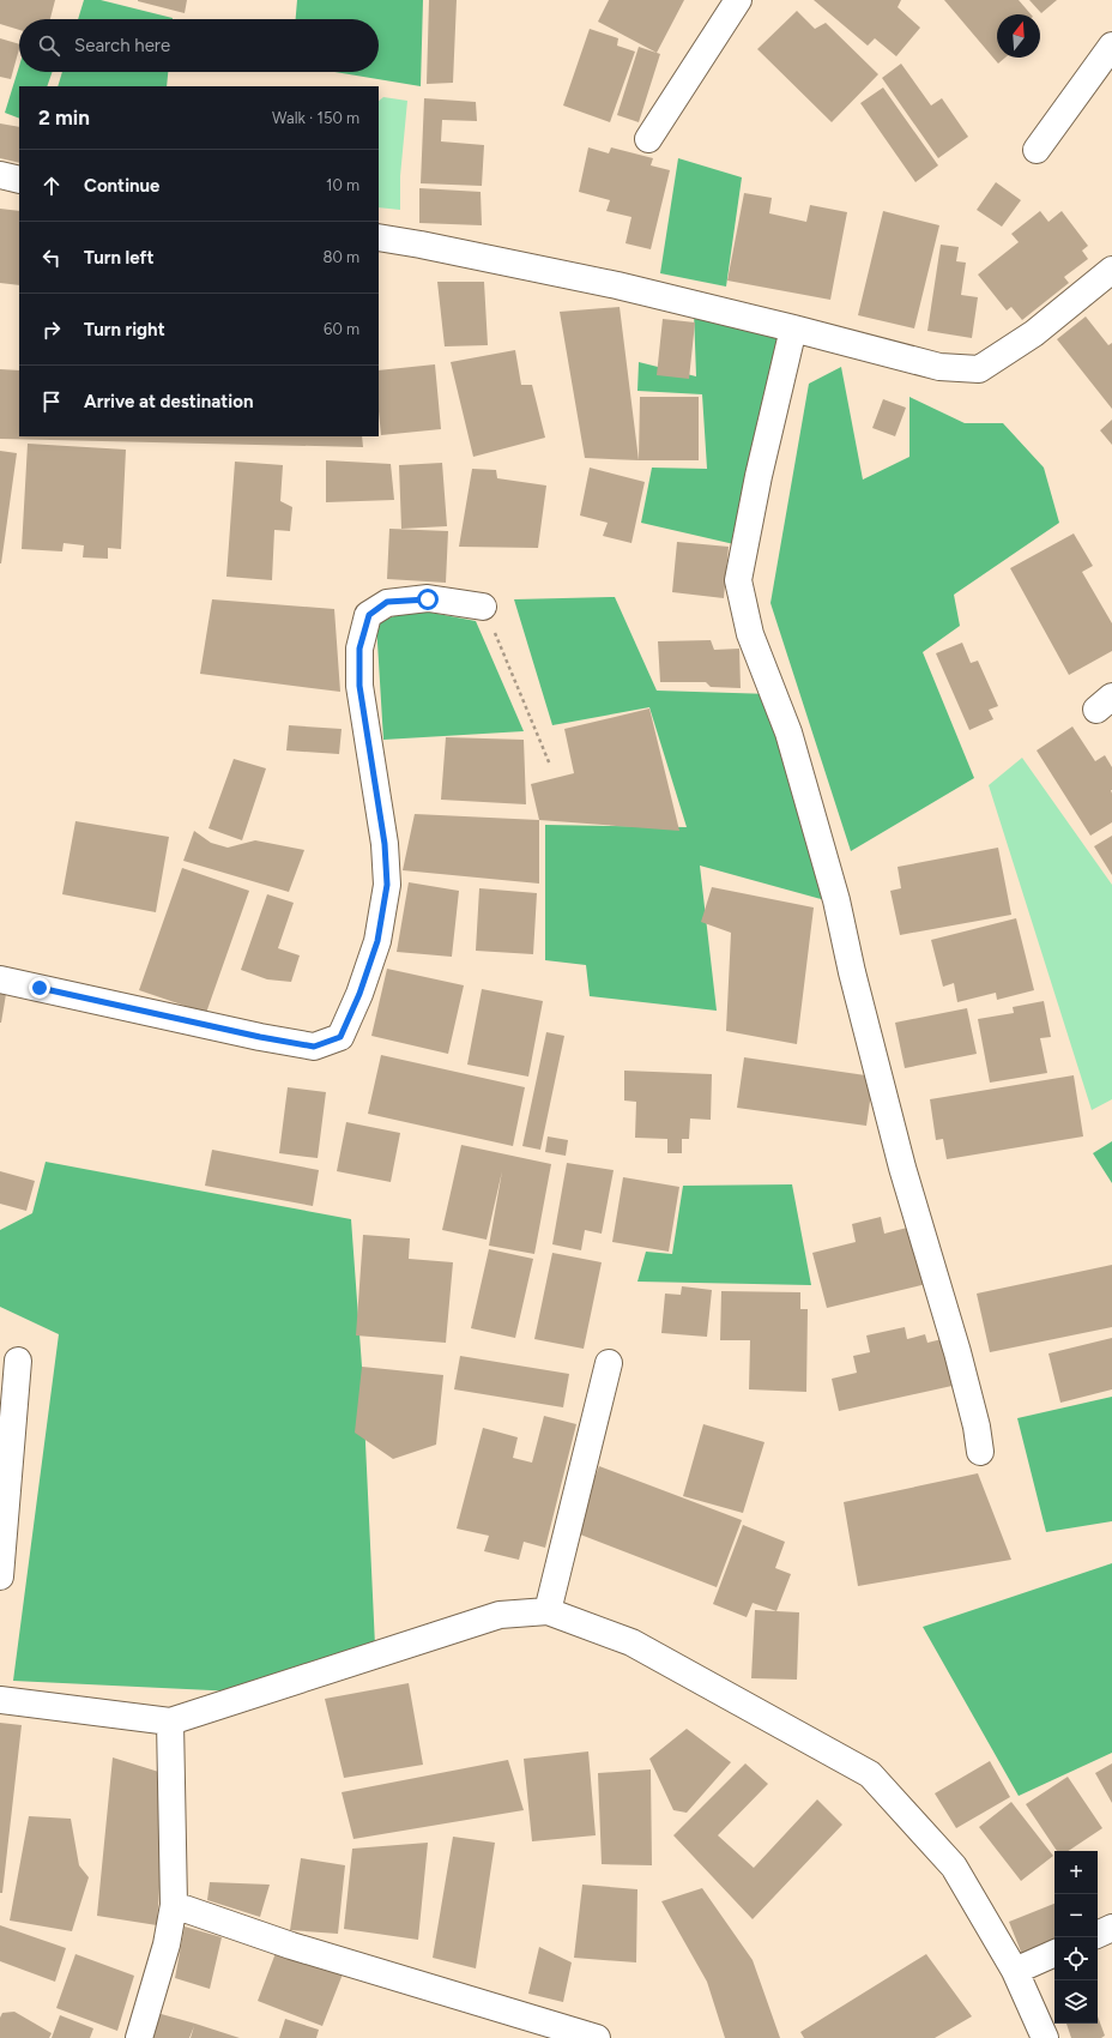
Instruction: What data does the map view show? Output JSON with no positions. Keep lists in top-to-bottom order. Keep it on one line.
{"north":"top","page":{"search":"Search here","heading":["2 min","Walk · 150 m"],"list":[["Continue","10 m"],["Turn left","80 m"],["Turn right","60 m"],"Arrive at destination"],"map_buttons":["+","−"]}}
